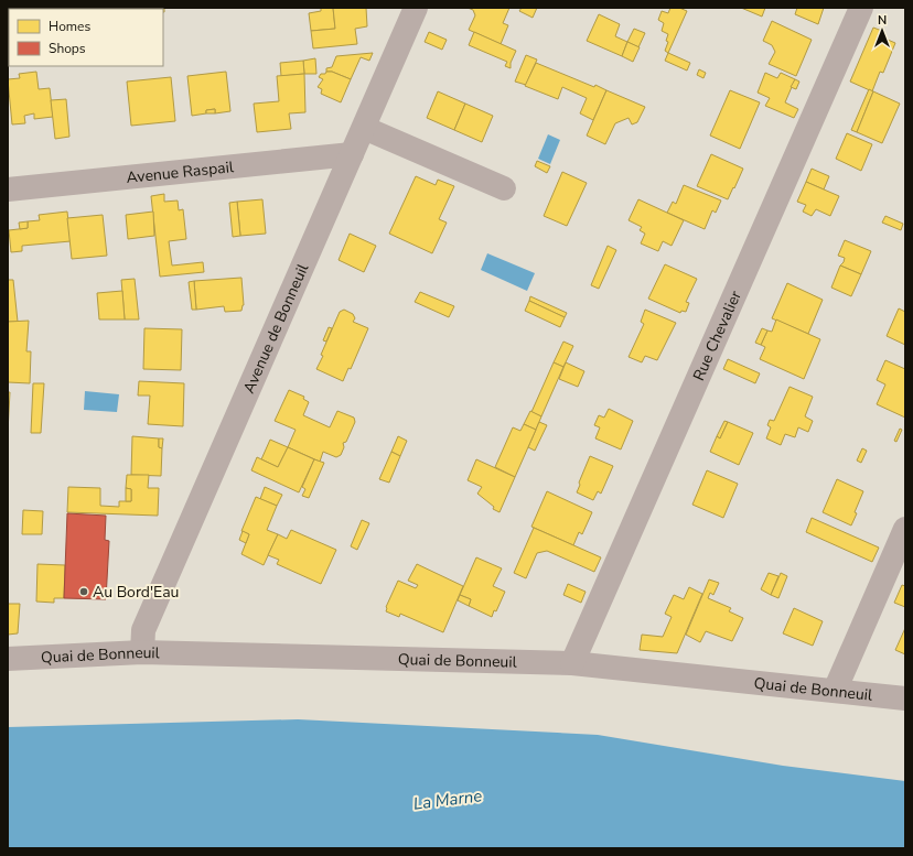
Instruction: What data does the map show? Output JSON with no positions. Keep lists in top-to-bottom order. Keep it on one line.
{"streets":{"street":["Avenue Raspail","Avenue de Bonneuil","Rue Chevalier","Quai de Bonneuil"]},"crossings":[["Avenue Raspail","Avenue de Bonneuil"],["Avenue de Bonneuil","Quai de Bonneuil"],["Rue Chevalier","Quai de Bonneuil"]],"water":["La Marne"],"places":["Au Bord'Eau"],"legend":["Homes","Shops"],"north":"top"}
